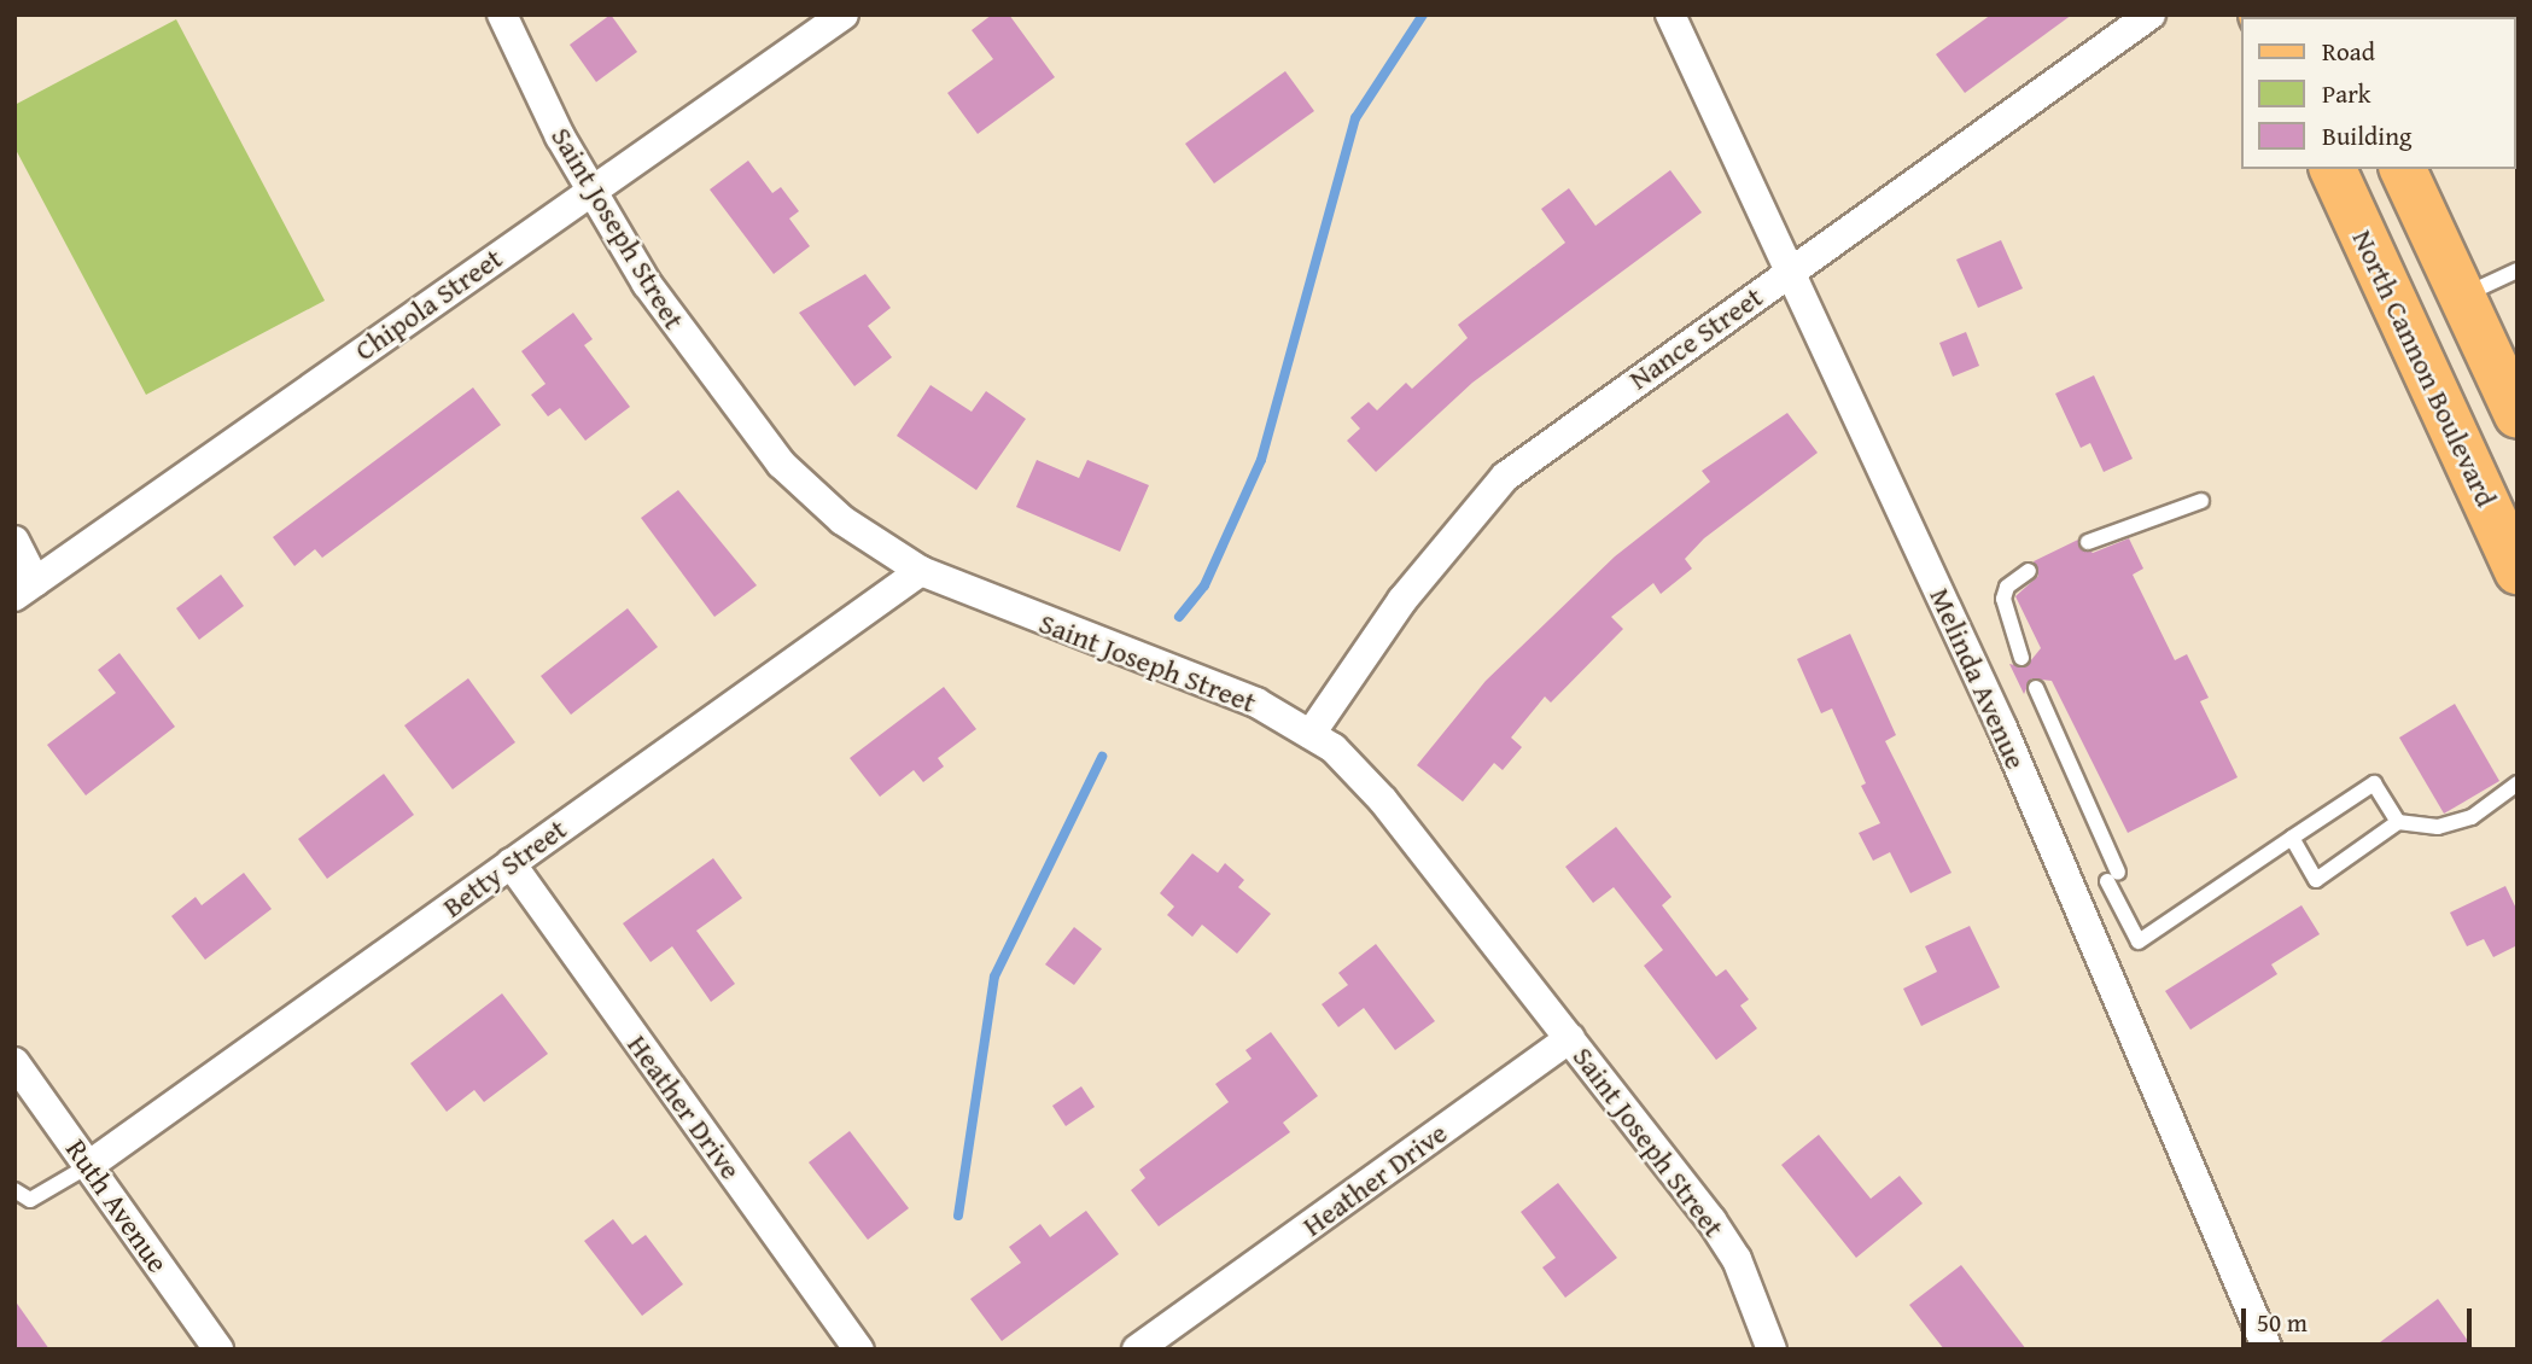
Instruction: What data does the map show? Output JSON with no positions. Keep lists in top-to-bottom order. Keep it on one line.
{"streets":{"main road":["North Cannon Boulevard"],"street":["Saint Joseph Street","Chipola Street","Nance Street","Melinda Avenue","Betty Street","Heather Drive","Ruth Avenue"]},"crossings":[["Saint Joseph Street","Chipola Street"],["Saint Joseph Street","Nance Street"],["Saint Joseph Street","Betty Street"],["Saint Joseph Street","Heather Drive"],["Nance Street","Melinda Avenue"],["Betty Street","Heather Drive"],["Betty Street","Ruth Avenue"]],"legend":["Road","Park","Building"],"scale_bar":"50 m"}
